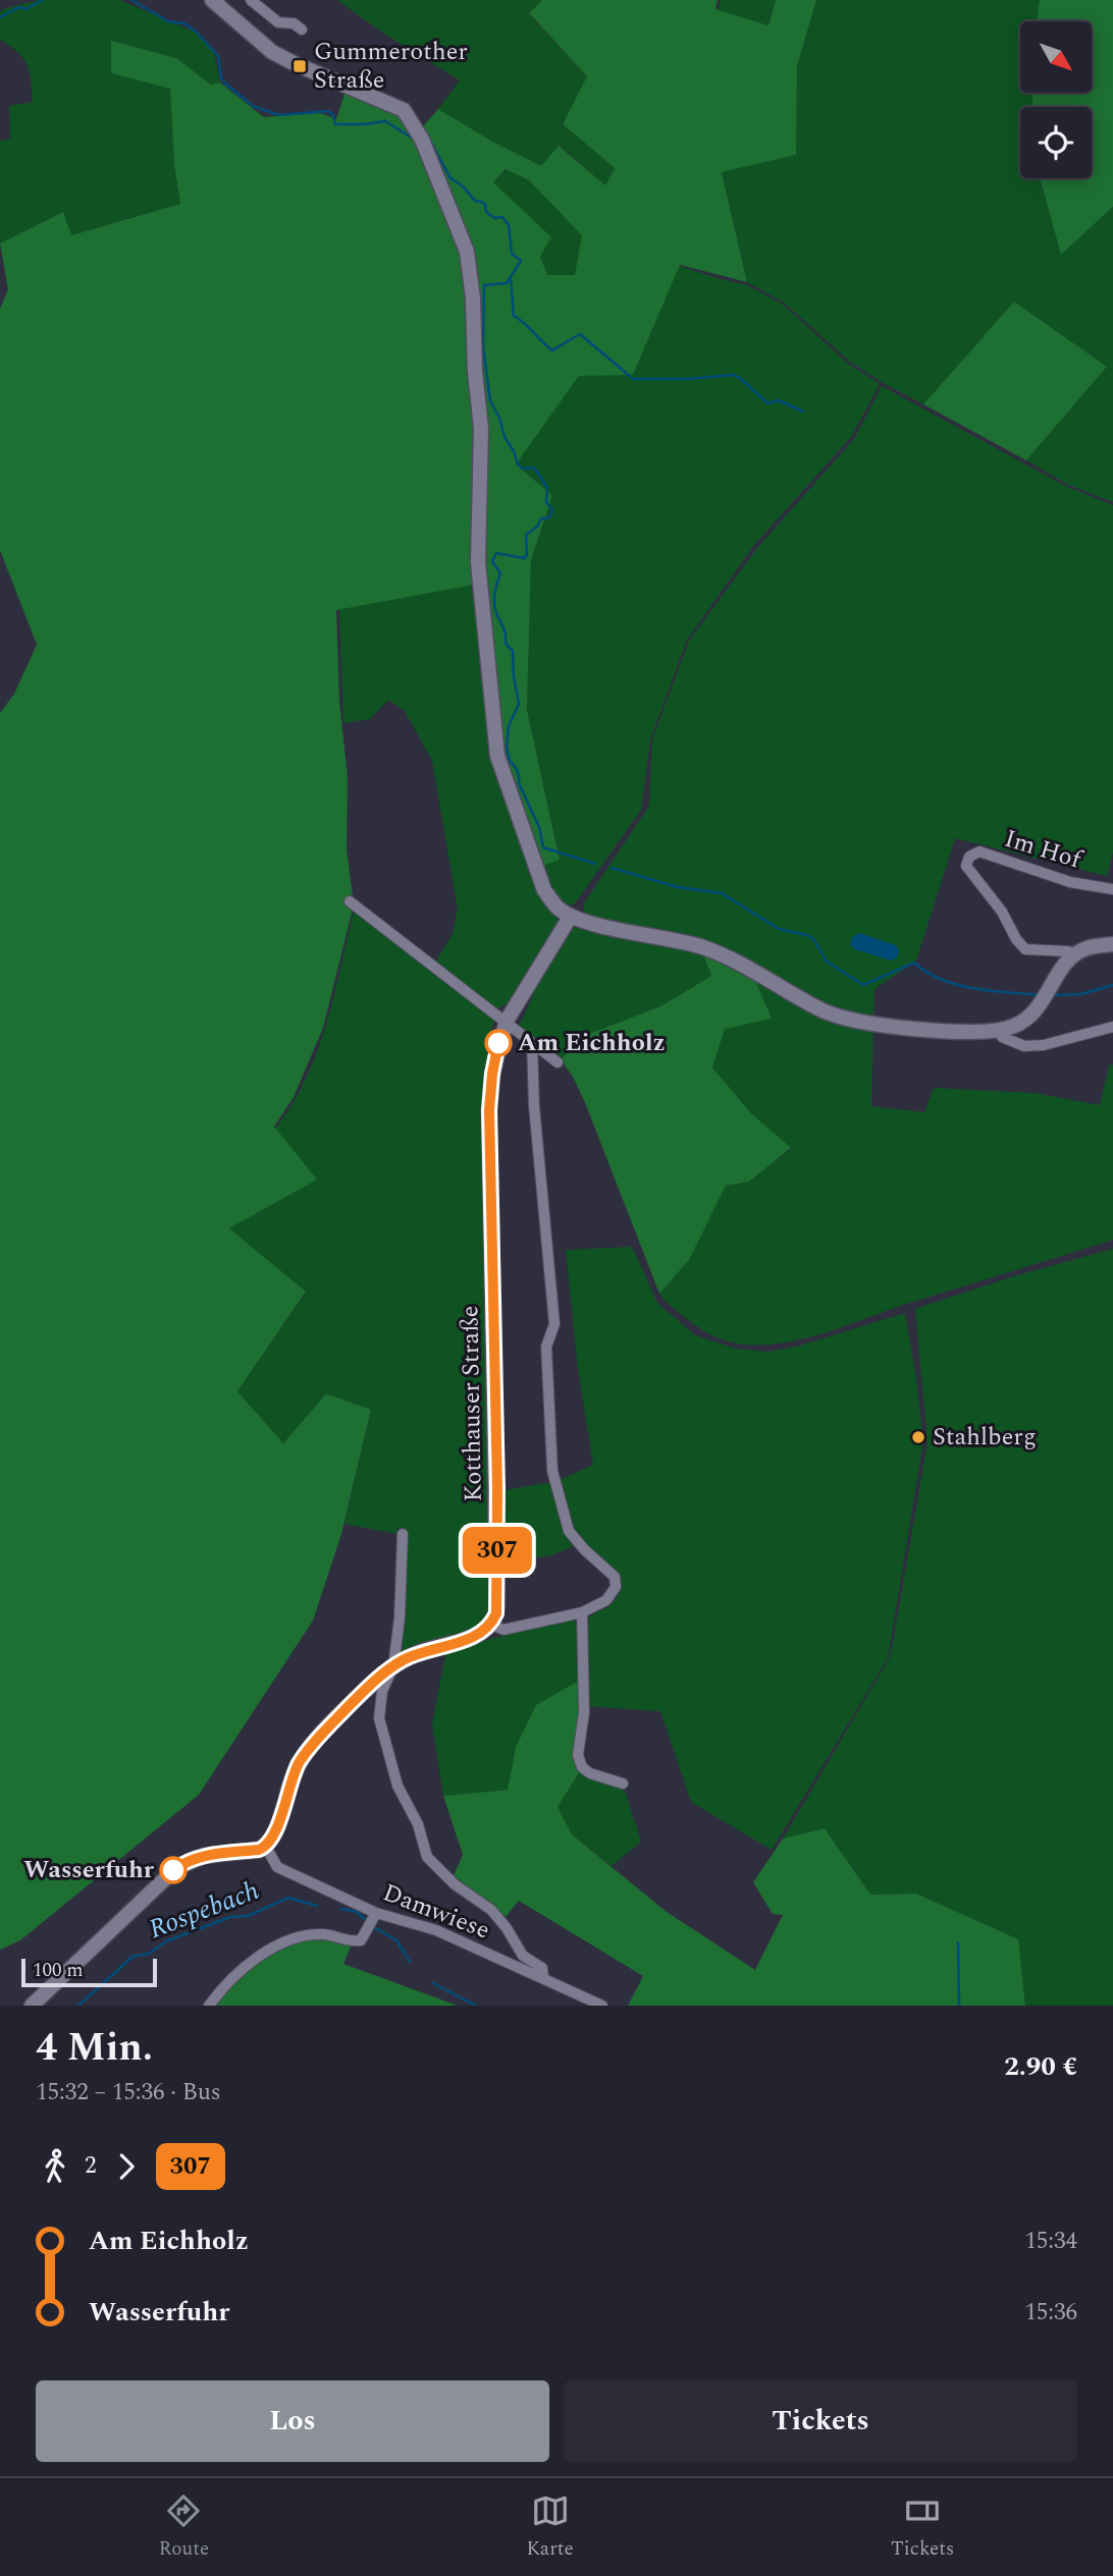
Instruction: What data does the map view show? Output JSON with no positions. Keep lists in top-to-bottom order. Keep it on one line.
{"streets":{"street":["Im Hof","Kotthauser Straße","Damwiese"]},"water":["Rospebach"],"places":{"transit":["Gummerother Straße"],"other":["Am Eichholz","Stahlberg","Wasserfuhr"]},"lines":["bus line 307"],"scale_bar":"100 m","north":"bottom right","page":{"on_map":"307","scale":"100 m","heading":["4 Min.","15:32 – 15:36 · Bus","2.90 €"],"legs":["2","307"],"list":[{"name":"Am Eichholz","value":"15:34"},{"name":"Wasserfuhr","value":"15:36"}],"buttons":["Los","Tickets"],"tabs":["Route","Karte","Tickets"]}}
